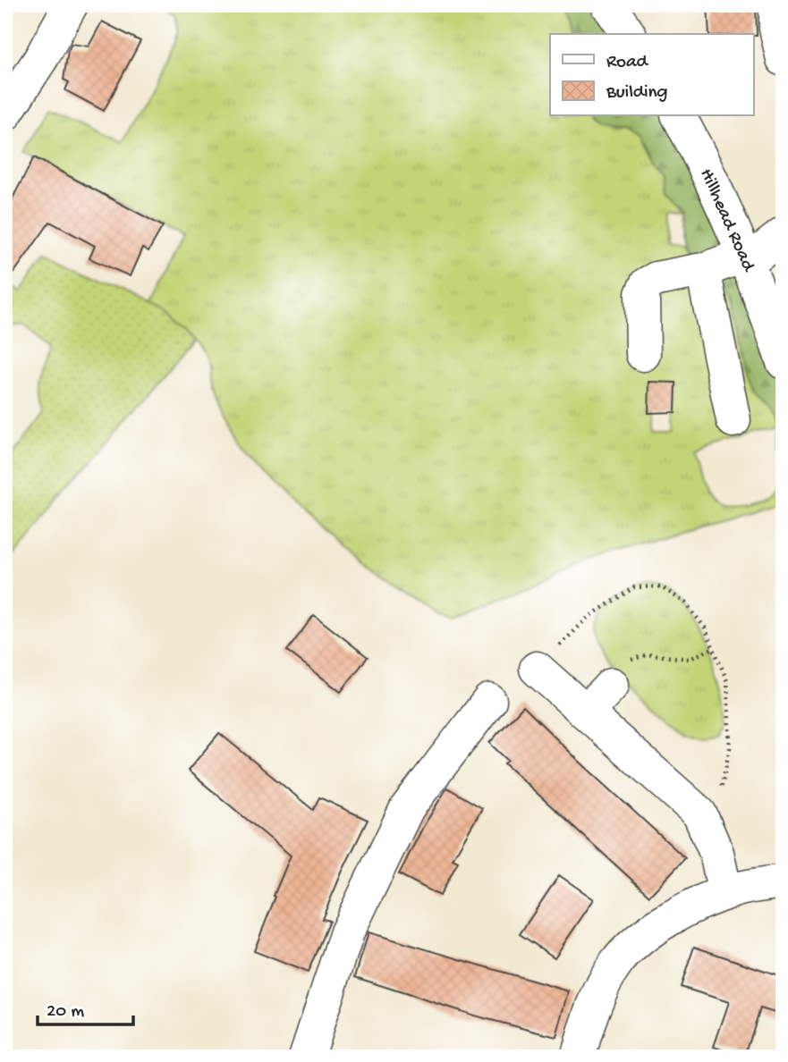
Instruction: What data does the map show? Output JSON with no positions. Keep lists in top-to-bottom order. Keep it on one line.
{"streets":{"street":["Hillhead Road"]},"legend":["Road","Building"],"scale_bar":"20 m"}
